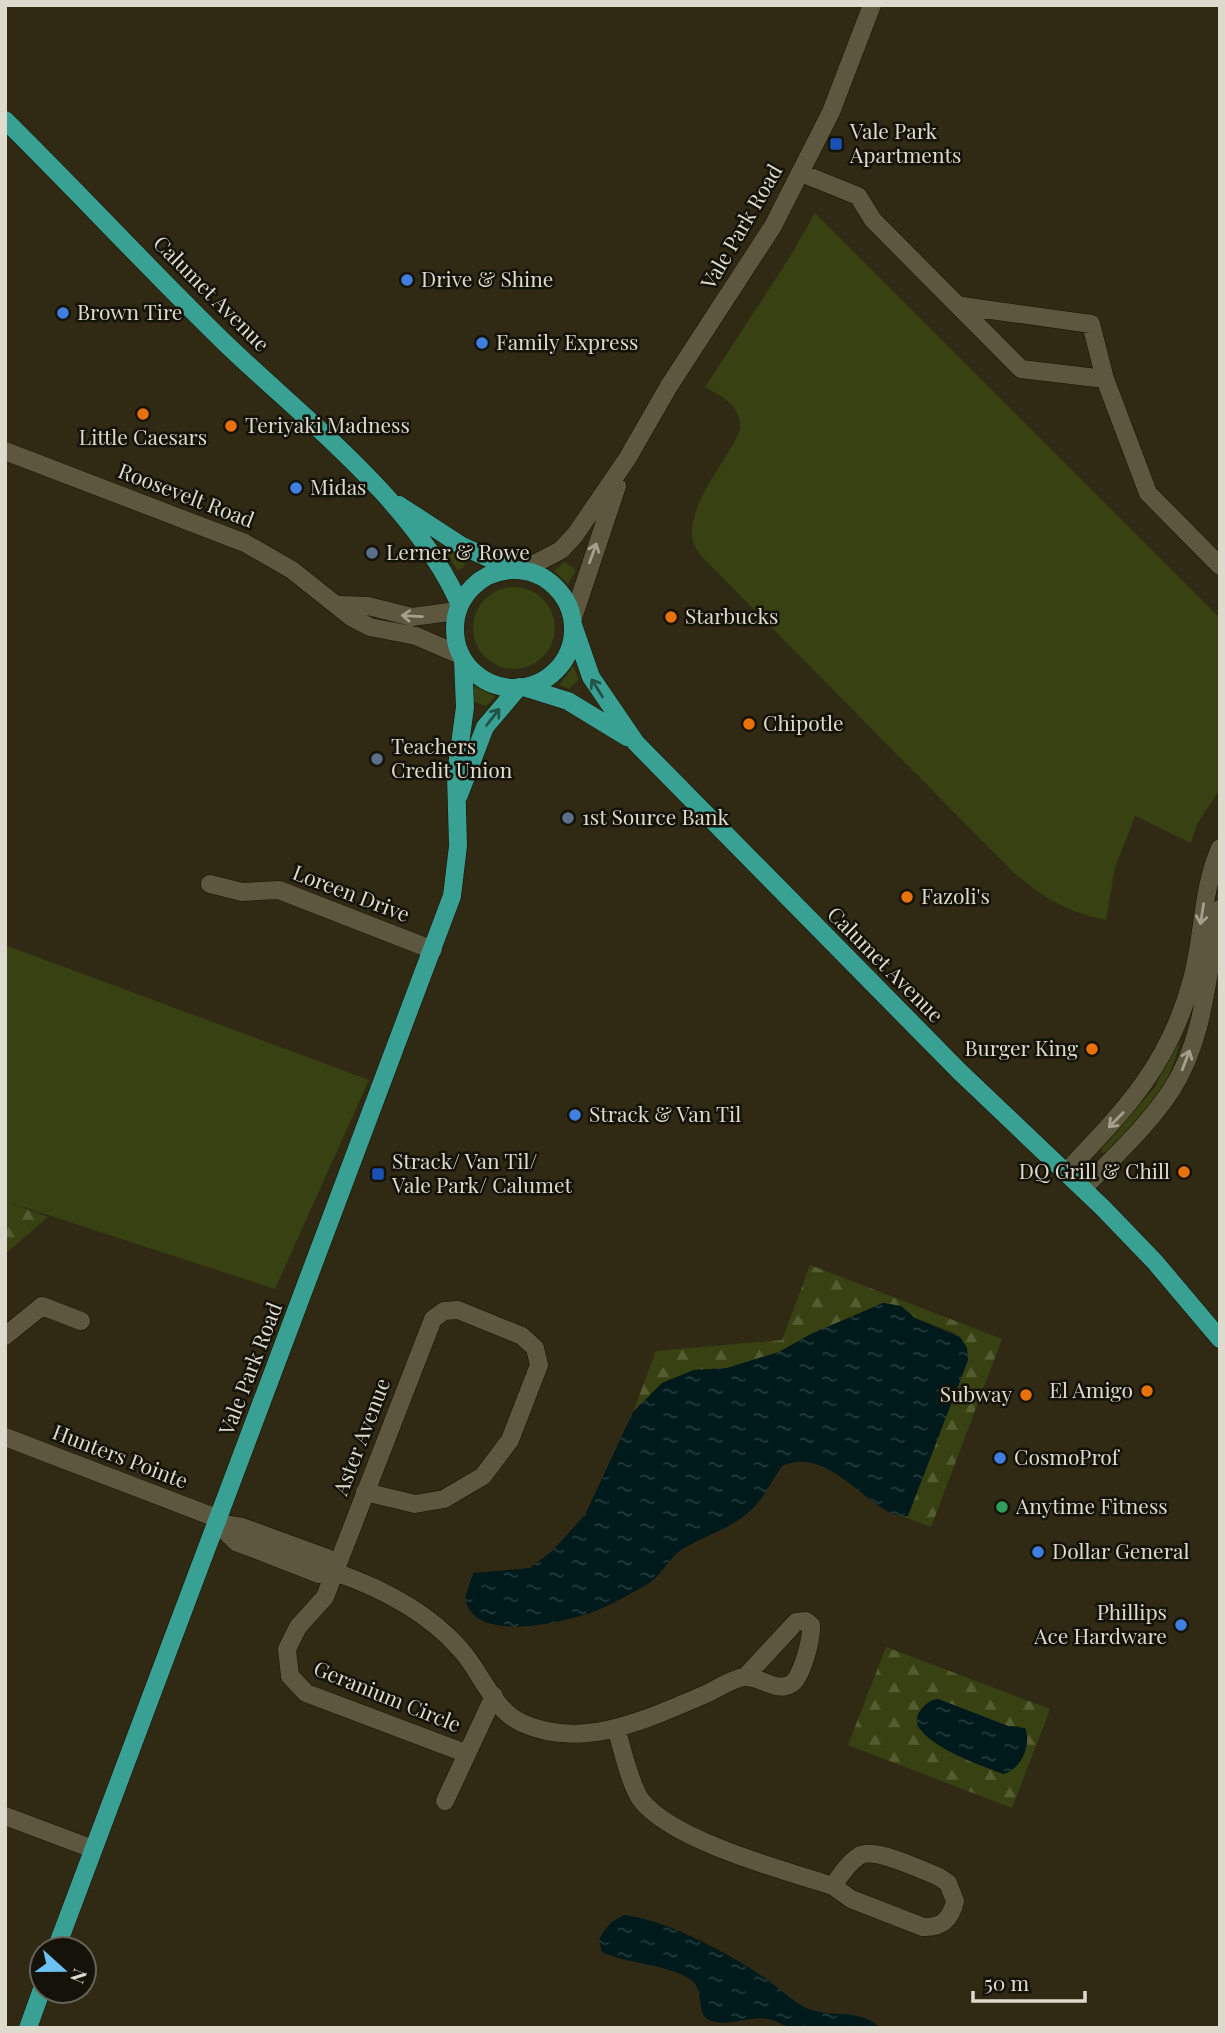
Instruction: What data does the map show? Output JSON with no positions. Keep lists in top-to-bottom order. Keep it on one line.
{"streets":{"main road":["Vale Park Road","Calumet Avenue"],"street":["Roosevelt Road","Loreen Drive","Aster Avenue","Hunters Pointe","Geranium Circle"]},"crossings":[["Vale Park Road","Calumet Avenue"],["Vale Park Road","Roosevelt Road"],["Vale Park Road","Loreen Drive"],["Vale Park Road","Hunters Pointe"],["Calumet Avenue","Roosevelt Road"],["Aster Avenue","Hunters Pointe"],["Aster Avenue","Geranium Circle"],["Hunters Pointe","Geranium Circle"]],"places":{"transit":["Vale Park Apartments","Strack/ Van Til/ Vale Park/ Calumet"],"other":["Drive & Shine","Brown Tire","Family Express","Little Caesars","Teriyaki Madness","Midas","Lerner & Rowe","Starbucks","Chipotle","Teachers Credit Union","1st Source Bank","Fazoli's","Burger King","Strack & Van Til","DQ Grill & Chill","El Amigo","Subway","CosmoProf","Anytime Fitness","Dollar General","Phillips Ace Hardware"]},"scale_bar":"50 m","north":"right"}
